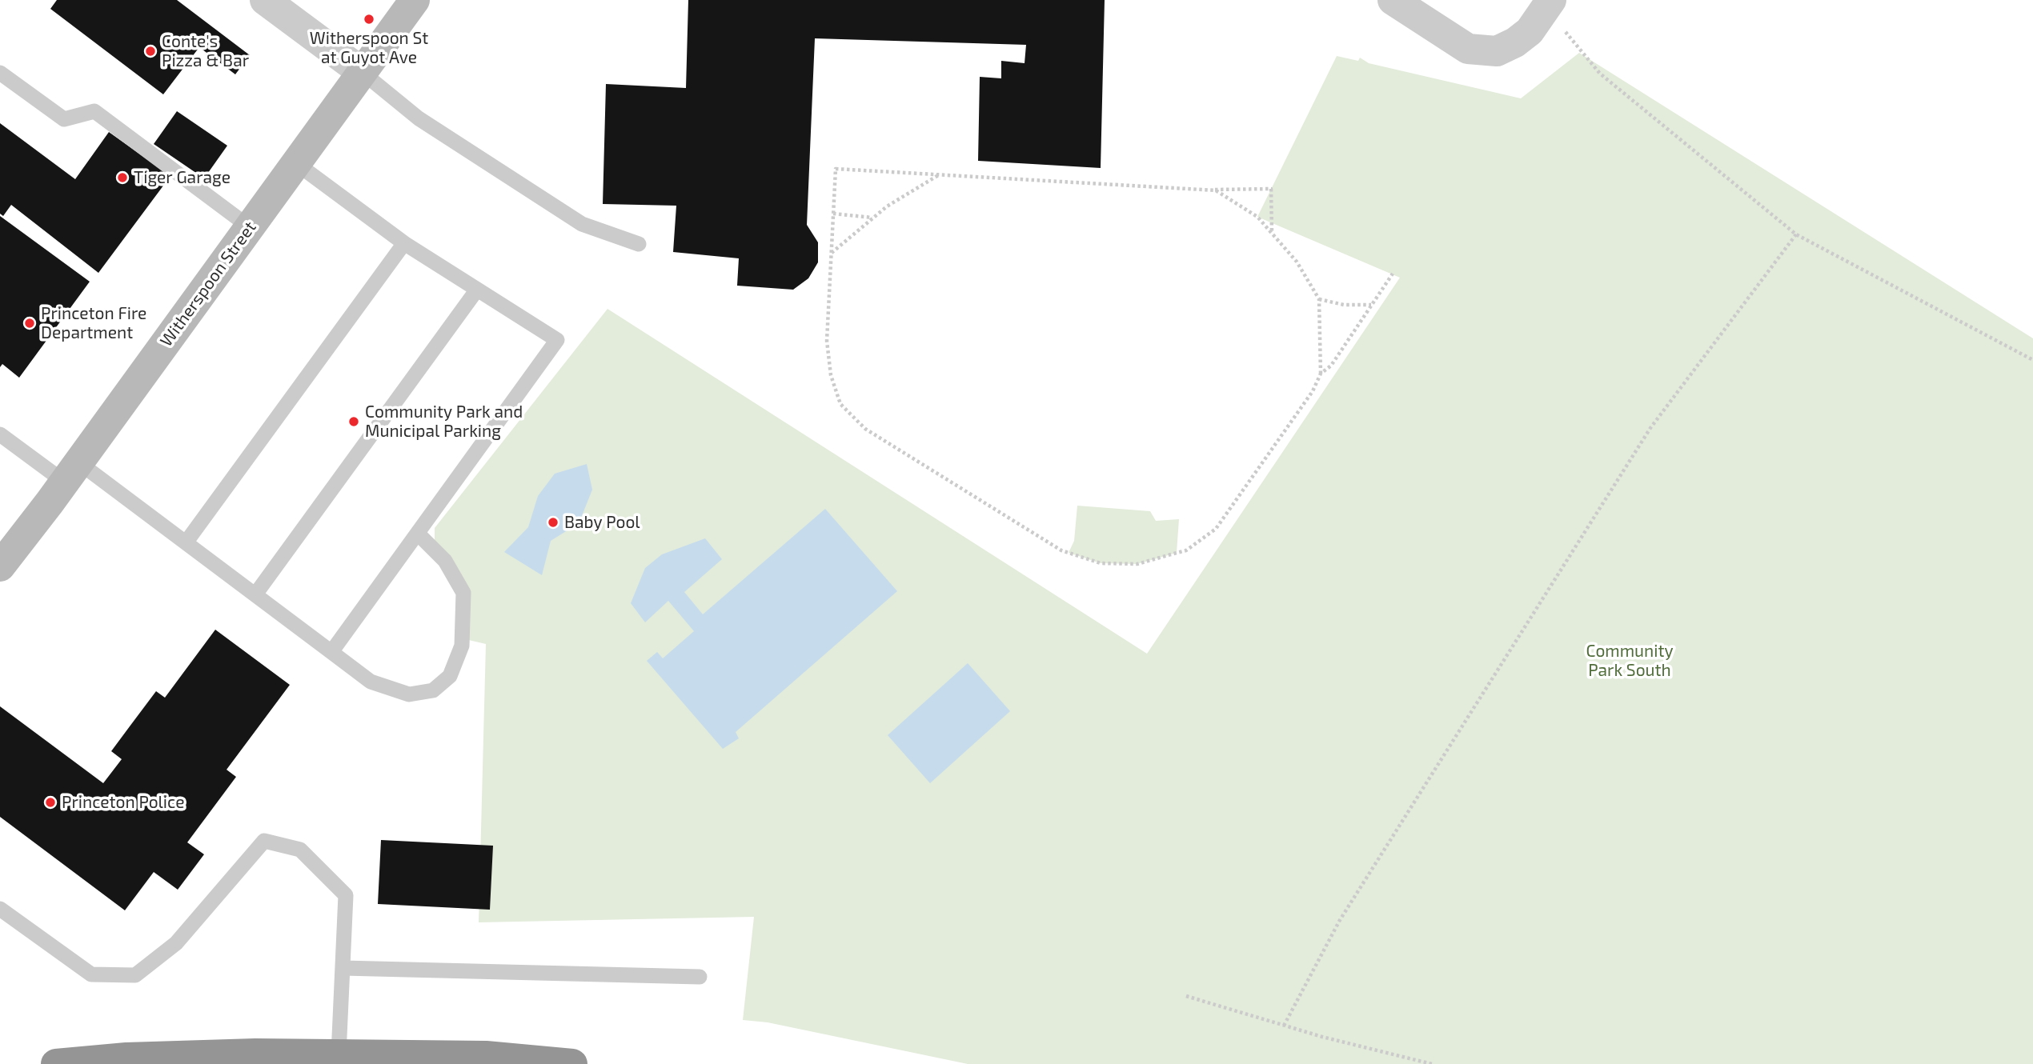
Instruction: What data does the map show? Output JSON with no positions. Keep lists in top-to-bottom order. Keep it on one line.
{"streets":{"street":["Witherspoon Street"]},"parks":["Community Park South"],"places":["Witherspoon St at Guyot Ave","Conte's Pizza & Bar","Tiger Garage","Princeton Fire Department","Community Park and Municipal Parking","Baby Pool","Princeton Police"]}
